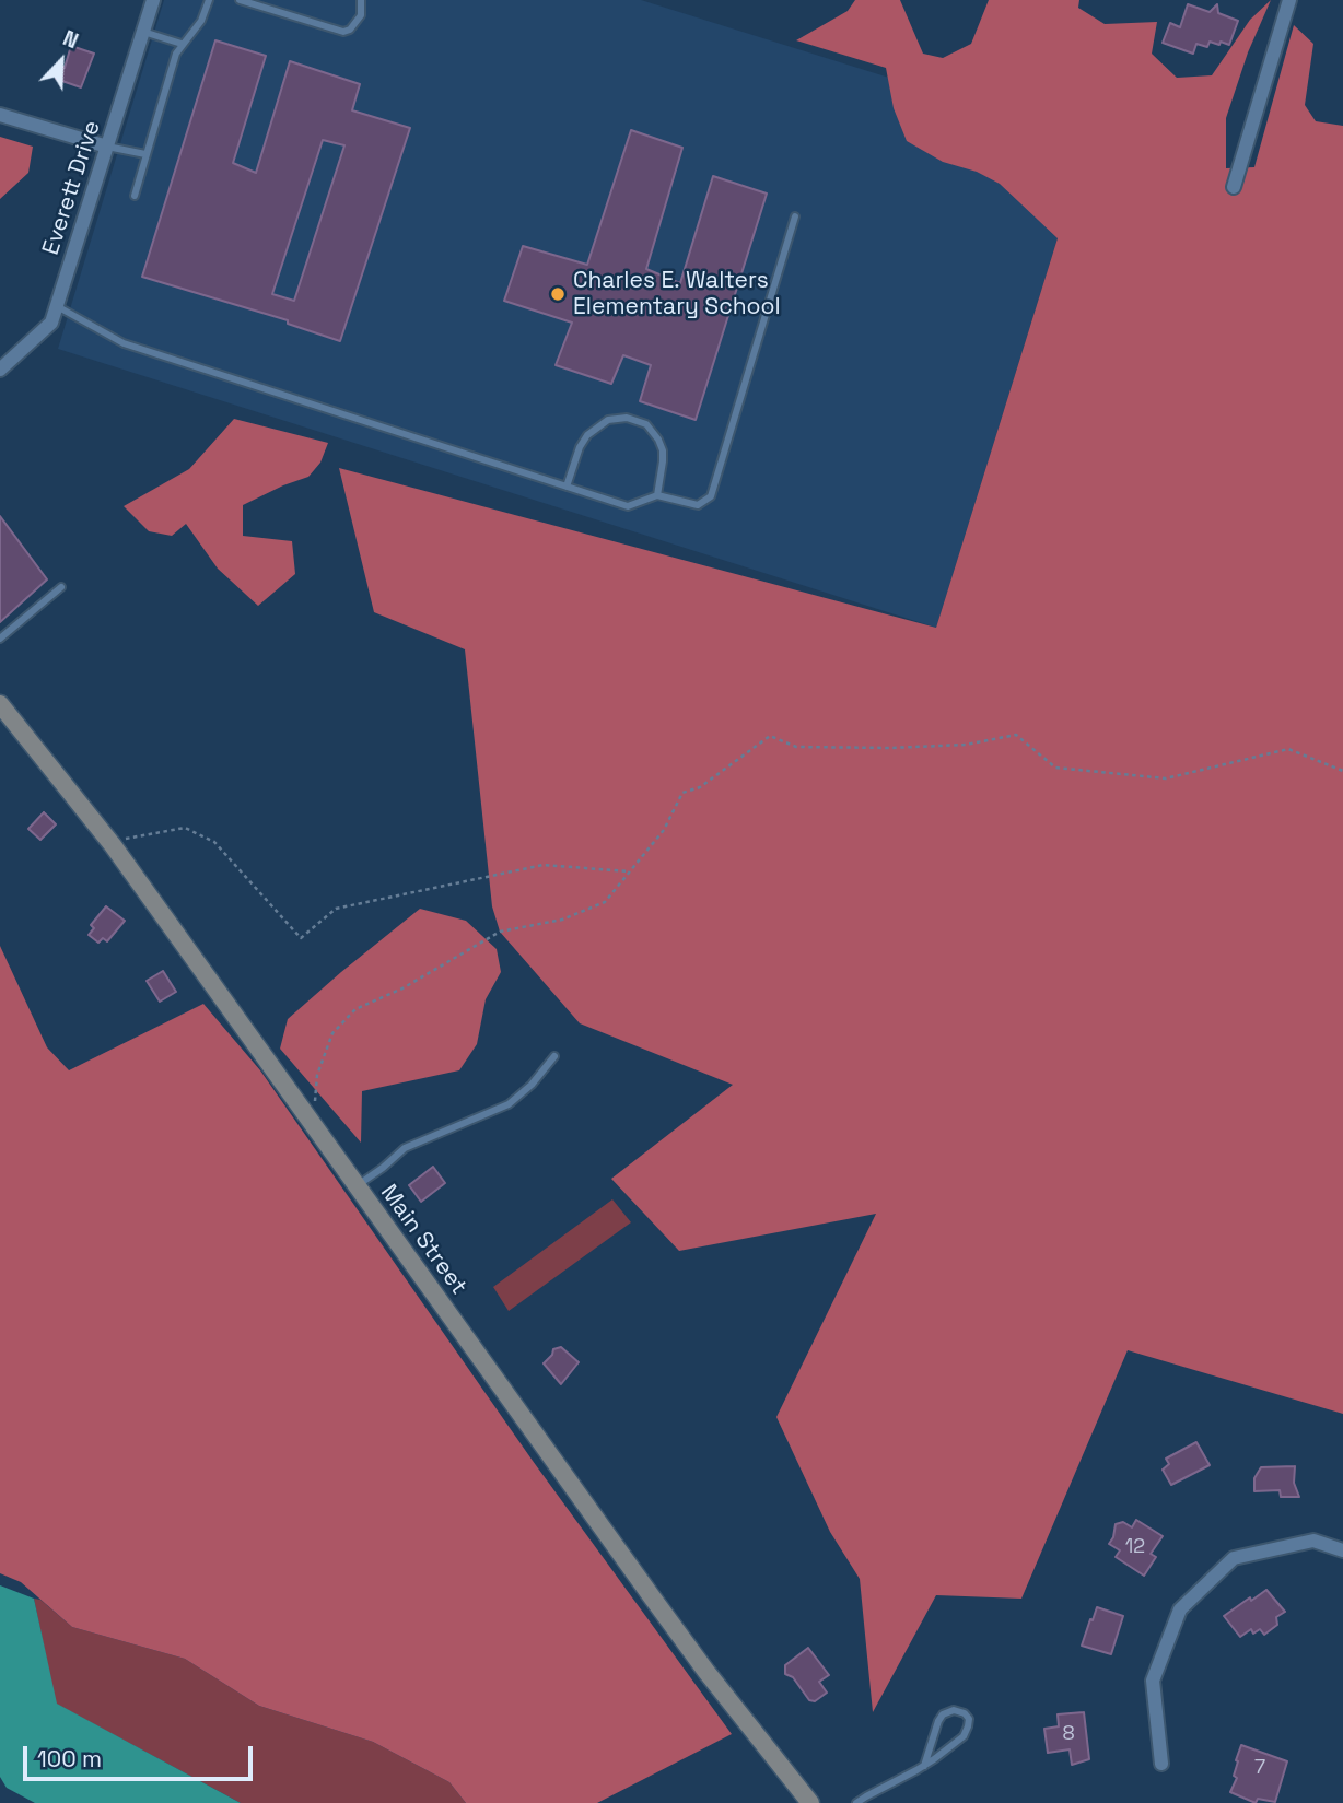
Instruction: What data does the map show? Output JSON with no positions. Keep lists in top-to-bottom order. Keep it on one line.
{"streets":{"main road":["Main Street"],"street":["Everett Drive"]},"places":["Charles E. Walters Elementary School"],"house_numbers":["12","8","7"],"scale_bar":"100 m","north":"top right"}
